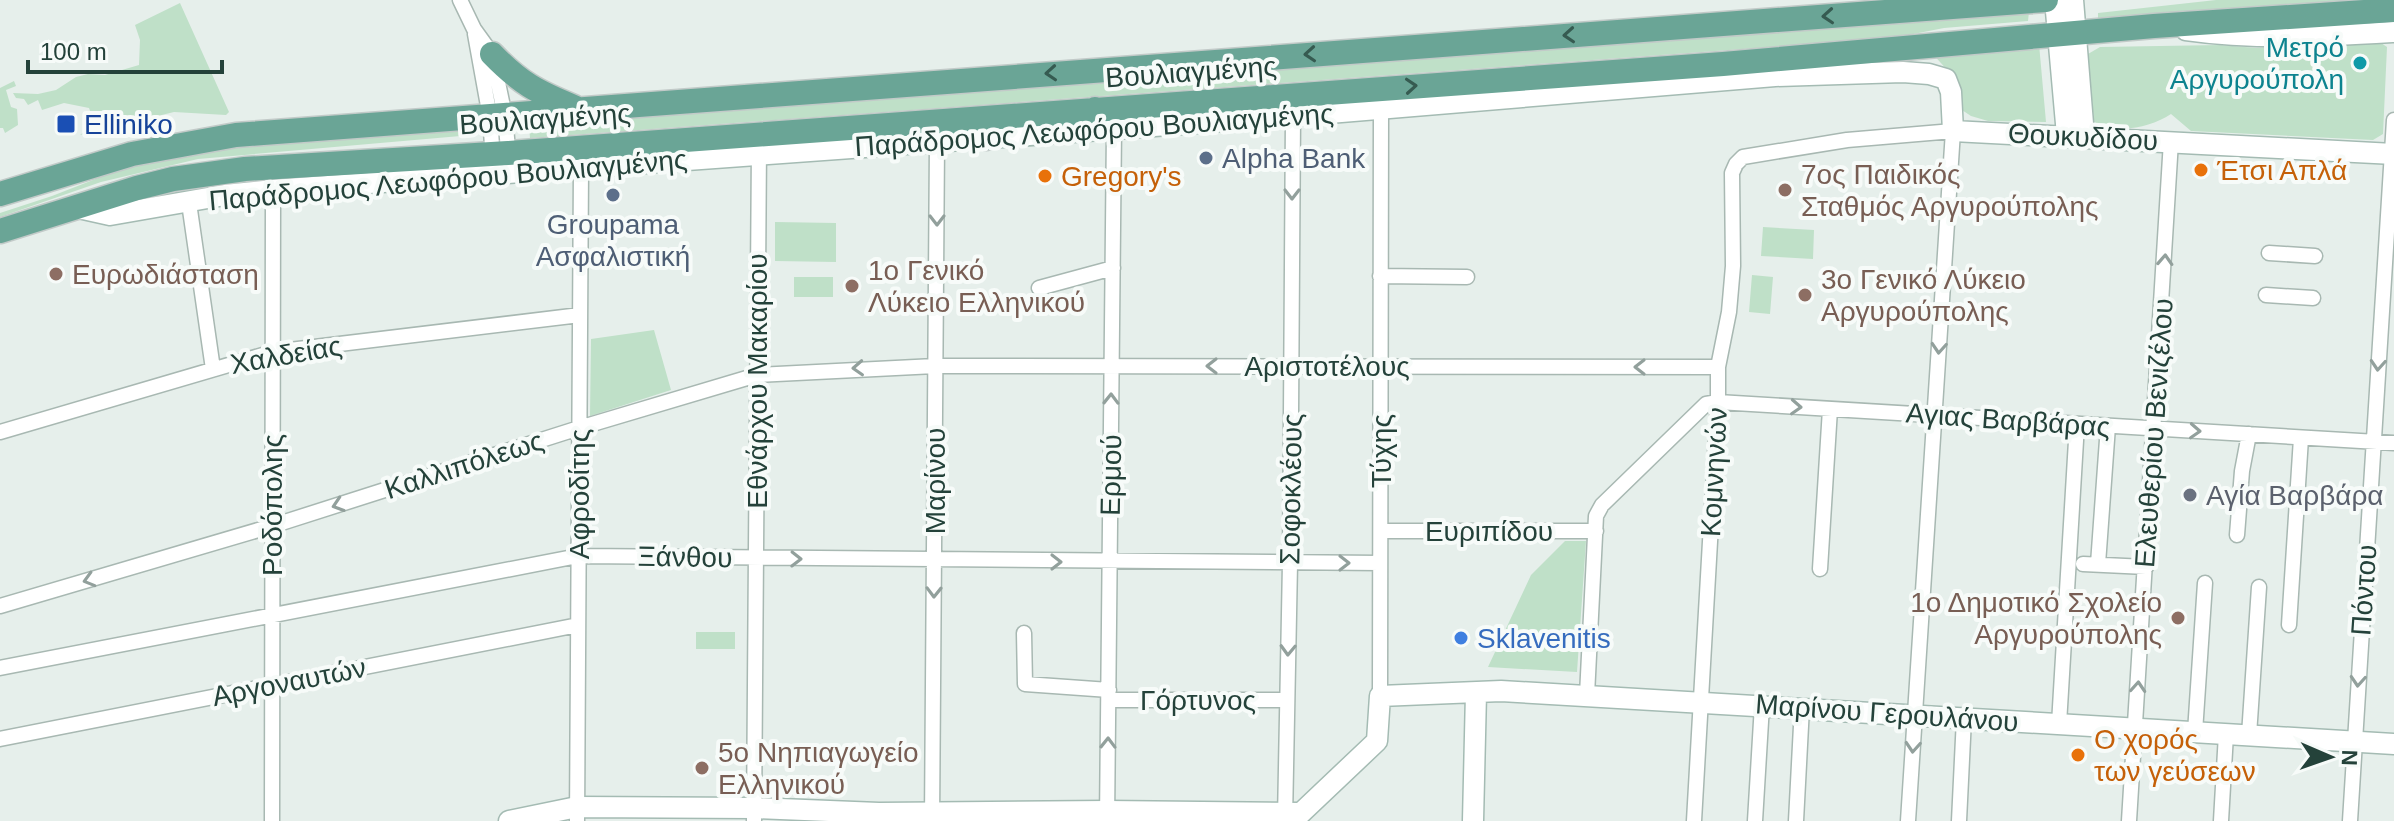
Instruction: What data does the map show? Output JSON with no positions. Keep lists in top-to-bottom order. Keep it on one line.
{"streets":{"main road":["Βουλιαγμένης"],"street":["Παράδρομος Λεωφόρου Βουλιαγμένης","Θουκυδίδου","Χαλδείας","Αριστοτέλους","Εθνάρχου Μακαρίου","Αγιας Βαρβάρας","Ελευθερίου Βενιζέλου","Τύχης","Καλλιπόλεως","Κομνηνών","Ερμού","Μαρίνου","Σοφοκλέους","Αφροδίτης","Ροδόπολης","Ευριπίδου","Ξάνθου","Πόντου","Αργοναυτών","Γόρτυνος","Μαρίνου Γερουλάνου"]},"crossings":[["Βουλιαγμένης","Παράδρομος Λεωφόρου Βουλιαγμένης"],["Βουλιαγμένης","Εθνάρχου Μακαρίου"],["Βουλιαγμένης","Μαρίνου"],["Παράδρομος Λεωφόρου Βουλιαγμένης","Θουκυδίδου"],["Παράδρομος Λεωφόρου Βουλιαγμένης","Εθνάρχου Μακαρίου"],["Παράδρομος Λεωφόρου Βουλιαγμένης","Τύχης"],["Παράδρομος Λεωφόρου Βουλιαγμένης","Ερμού"],["Παράδρομος Λεωφόρου Βουλιαγμένης","Μαρίνου"],["Παράδρομος Λεωφόρου Βουλιαγμένης","Σοφοκλέους"],["Παράδρομος Λεωφόρου Βουλιαγμένης","Αφροδίτης"],["Παράδρομος Λεωφόρου Βουλιαγμένης","Ροδόπολης"],["Θουκυδίδου","Ελευθερίου Βενιζέλου"],["Θουκυδίδου","Κομνηνών"],["Θουκυδίδου","Πόντου"],["Χαλδείας","Αφροδίτης"],["Χαλδείας","Ροδόπολης"],["Αριστοτέλους","Τύχης"],["Αριστοτέλους","Καλλιπόλεως"],["Αριστοτέλους","Κομνηνών"],["Αριστοτέλους","Ερμού"],["Αριστοτέλους","Μαρίνου"],["Αριστοτέλους","Σοφοκλέους"],["Εθνάρχου Μακαρίου","Καλλιπόλεως"],["Εθνάρχου Μακαρίου","Ξάνθου"],["Αγιας Βαρβάρας","Ελευθερίου Βενιζέλου"],["Αγιας Βαρβάρας","Κομνηνών"],["Αγιας Βαρβάρας","Πόντου"],["Ελευθερίου Βενιζέλου","Μαρίνου Γερουλάνου"],["Τύχης","Ευριπίδου"],["Τύχης","Ξάνθου"],["Τύχης","Μαρίνου Γερουλάνου"],["Καλλιπόλεως","Μαρίνου"],["Καλλιπόλεως","Αφροδίτης"],["Καλλιπόλεως","Ροδόπολης"],["Κομνηνών","Μαρίνου Γερουλάνου"],["Ερμού","Ξάνθου"],["Ερμού","Γόρτυνος"],["Μαρίνου","Ξάνθου"],["Σοφοκλέους","Ξάνθου"],["Σοφοκλέους","Γόρτυνος"],["Αφροδίτης","Ξάνθου"],["Αφροδίτης","Αργοναυτών"],["Ροδόπολης","Ξάνθου"],["Ροδόπολης","Αργοναυτών"],["Πόντου","Μαρίνου Γερουλάνου"]],"one_way":["Αριστοτέλους","Καλλιπόλεως","Ερμού","Μαρίνου","Σοφοκλέους"],"places":{"other":["Μετρό Αργυρούπολη","Alpha Bank","Έτσι Απλά","Gregory's","7ος Παιδικός Σταθμός Αργυρούπολης","Groupama Ασφαλιστική","Ευρωδιάσταση","1ο Γενικό Λύκειο Ελληνικού","3ο Γενικό Λύκειο Αργυρούπολης","Αγία Βαρβάρα","1ο Δημοτικό Σχολείο Αργυρούπολης","Sklavenitis","Ο χορός των γεύσεων","5ο Νηπιαγωγείο Ελληνικού"],"transit":["Elliniko"]},"scale_bar":"100 m","north":"right"}
